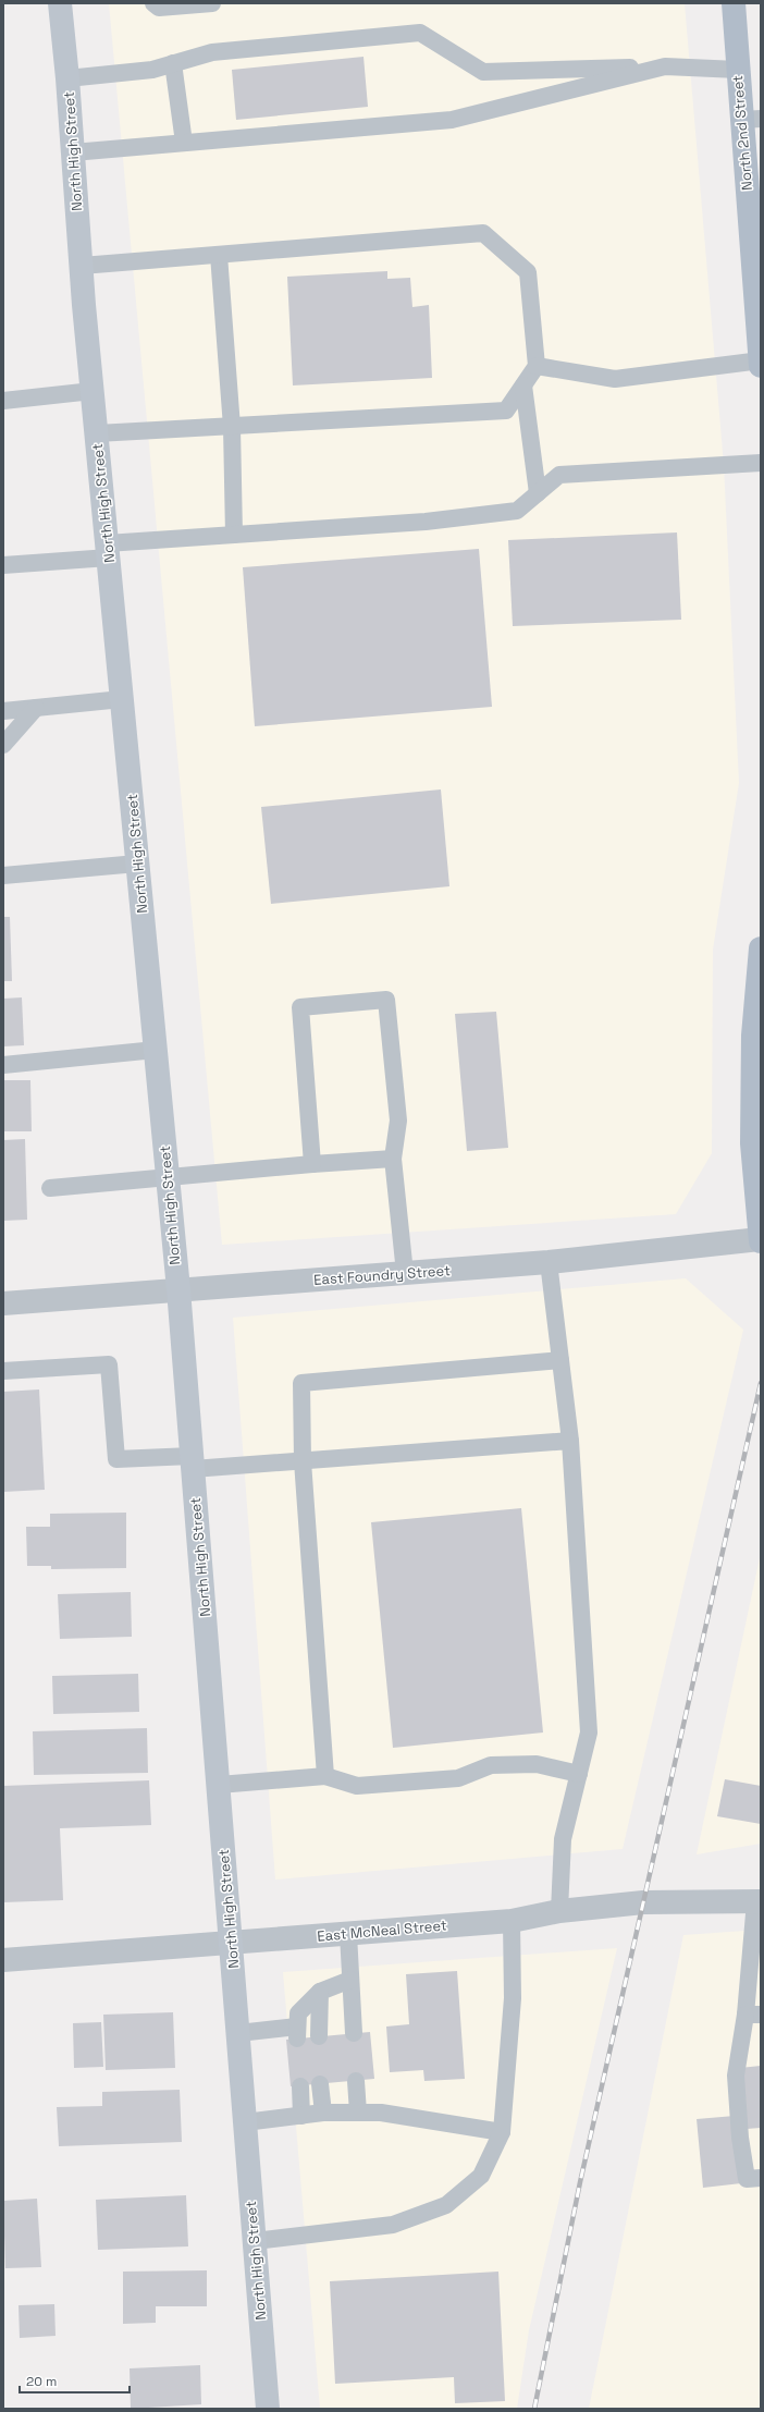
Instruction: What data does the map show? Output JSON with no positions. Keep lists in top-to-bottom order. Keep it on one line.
{"streets":{"main road":["North 2nd Street"],"street":["North High Street","East Foundry Street","East McNeal Street"]},"crossings":[["North High Street","East Foundry Street"],["North High Street","East McNeal Street"]],"scale_bar":"20 m"}
